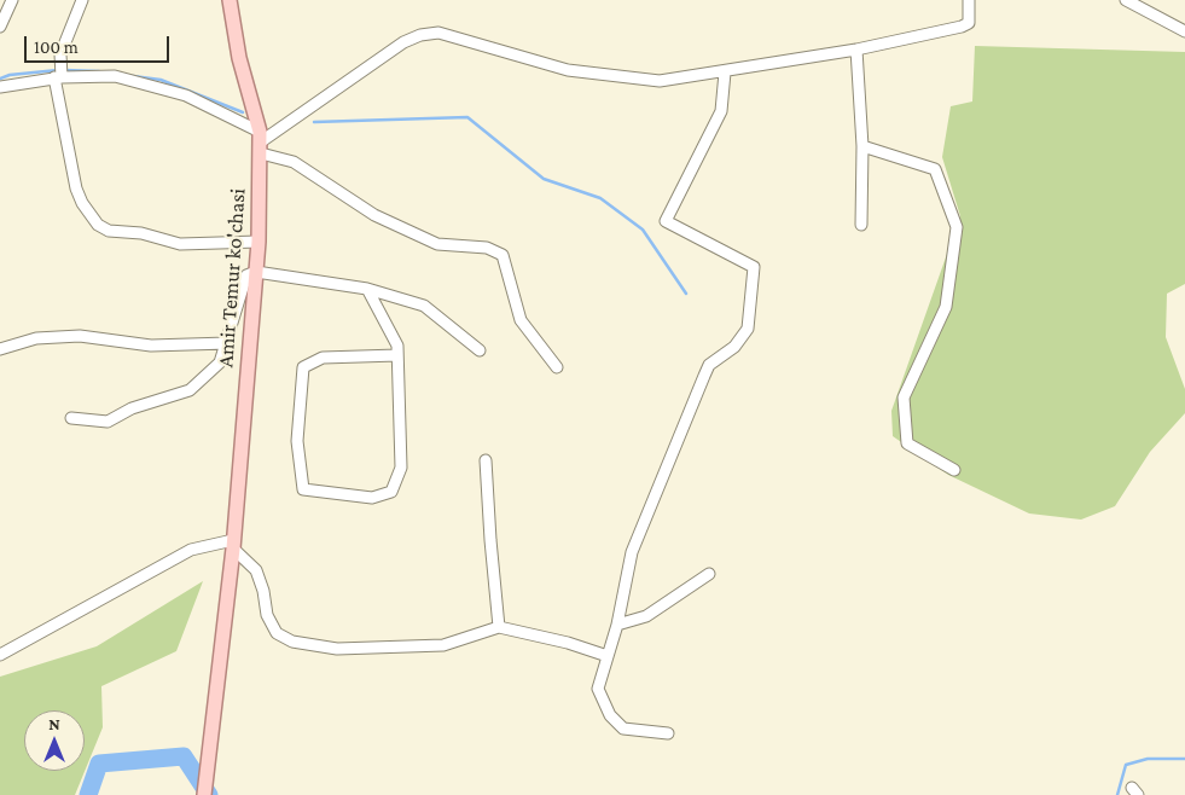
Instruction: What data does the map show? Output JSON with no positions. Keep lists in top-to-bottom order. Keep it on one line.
{"streets":{"main road":["Amir Temur ko'chasi"]},"scale_bar":"100 m","north":"top"}
